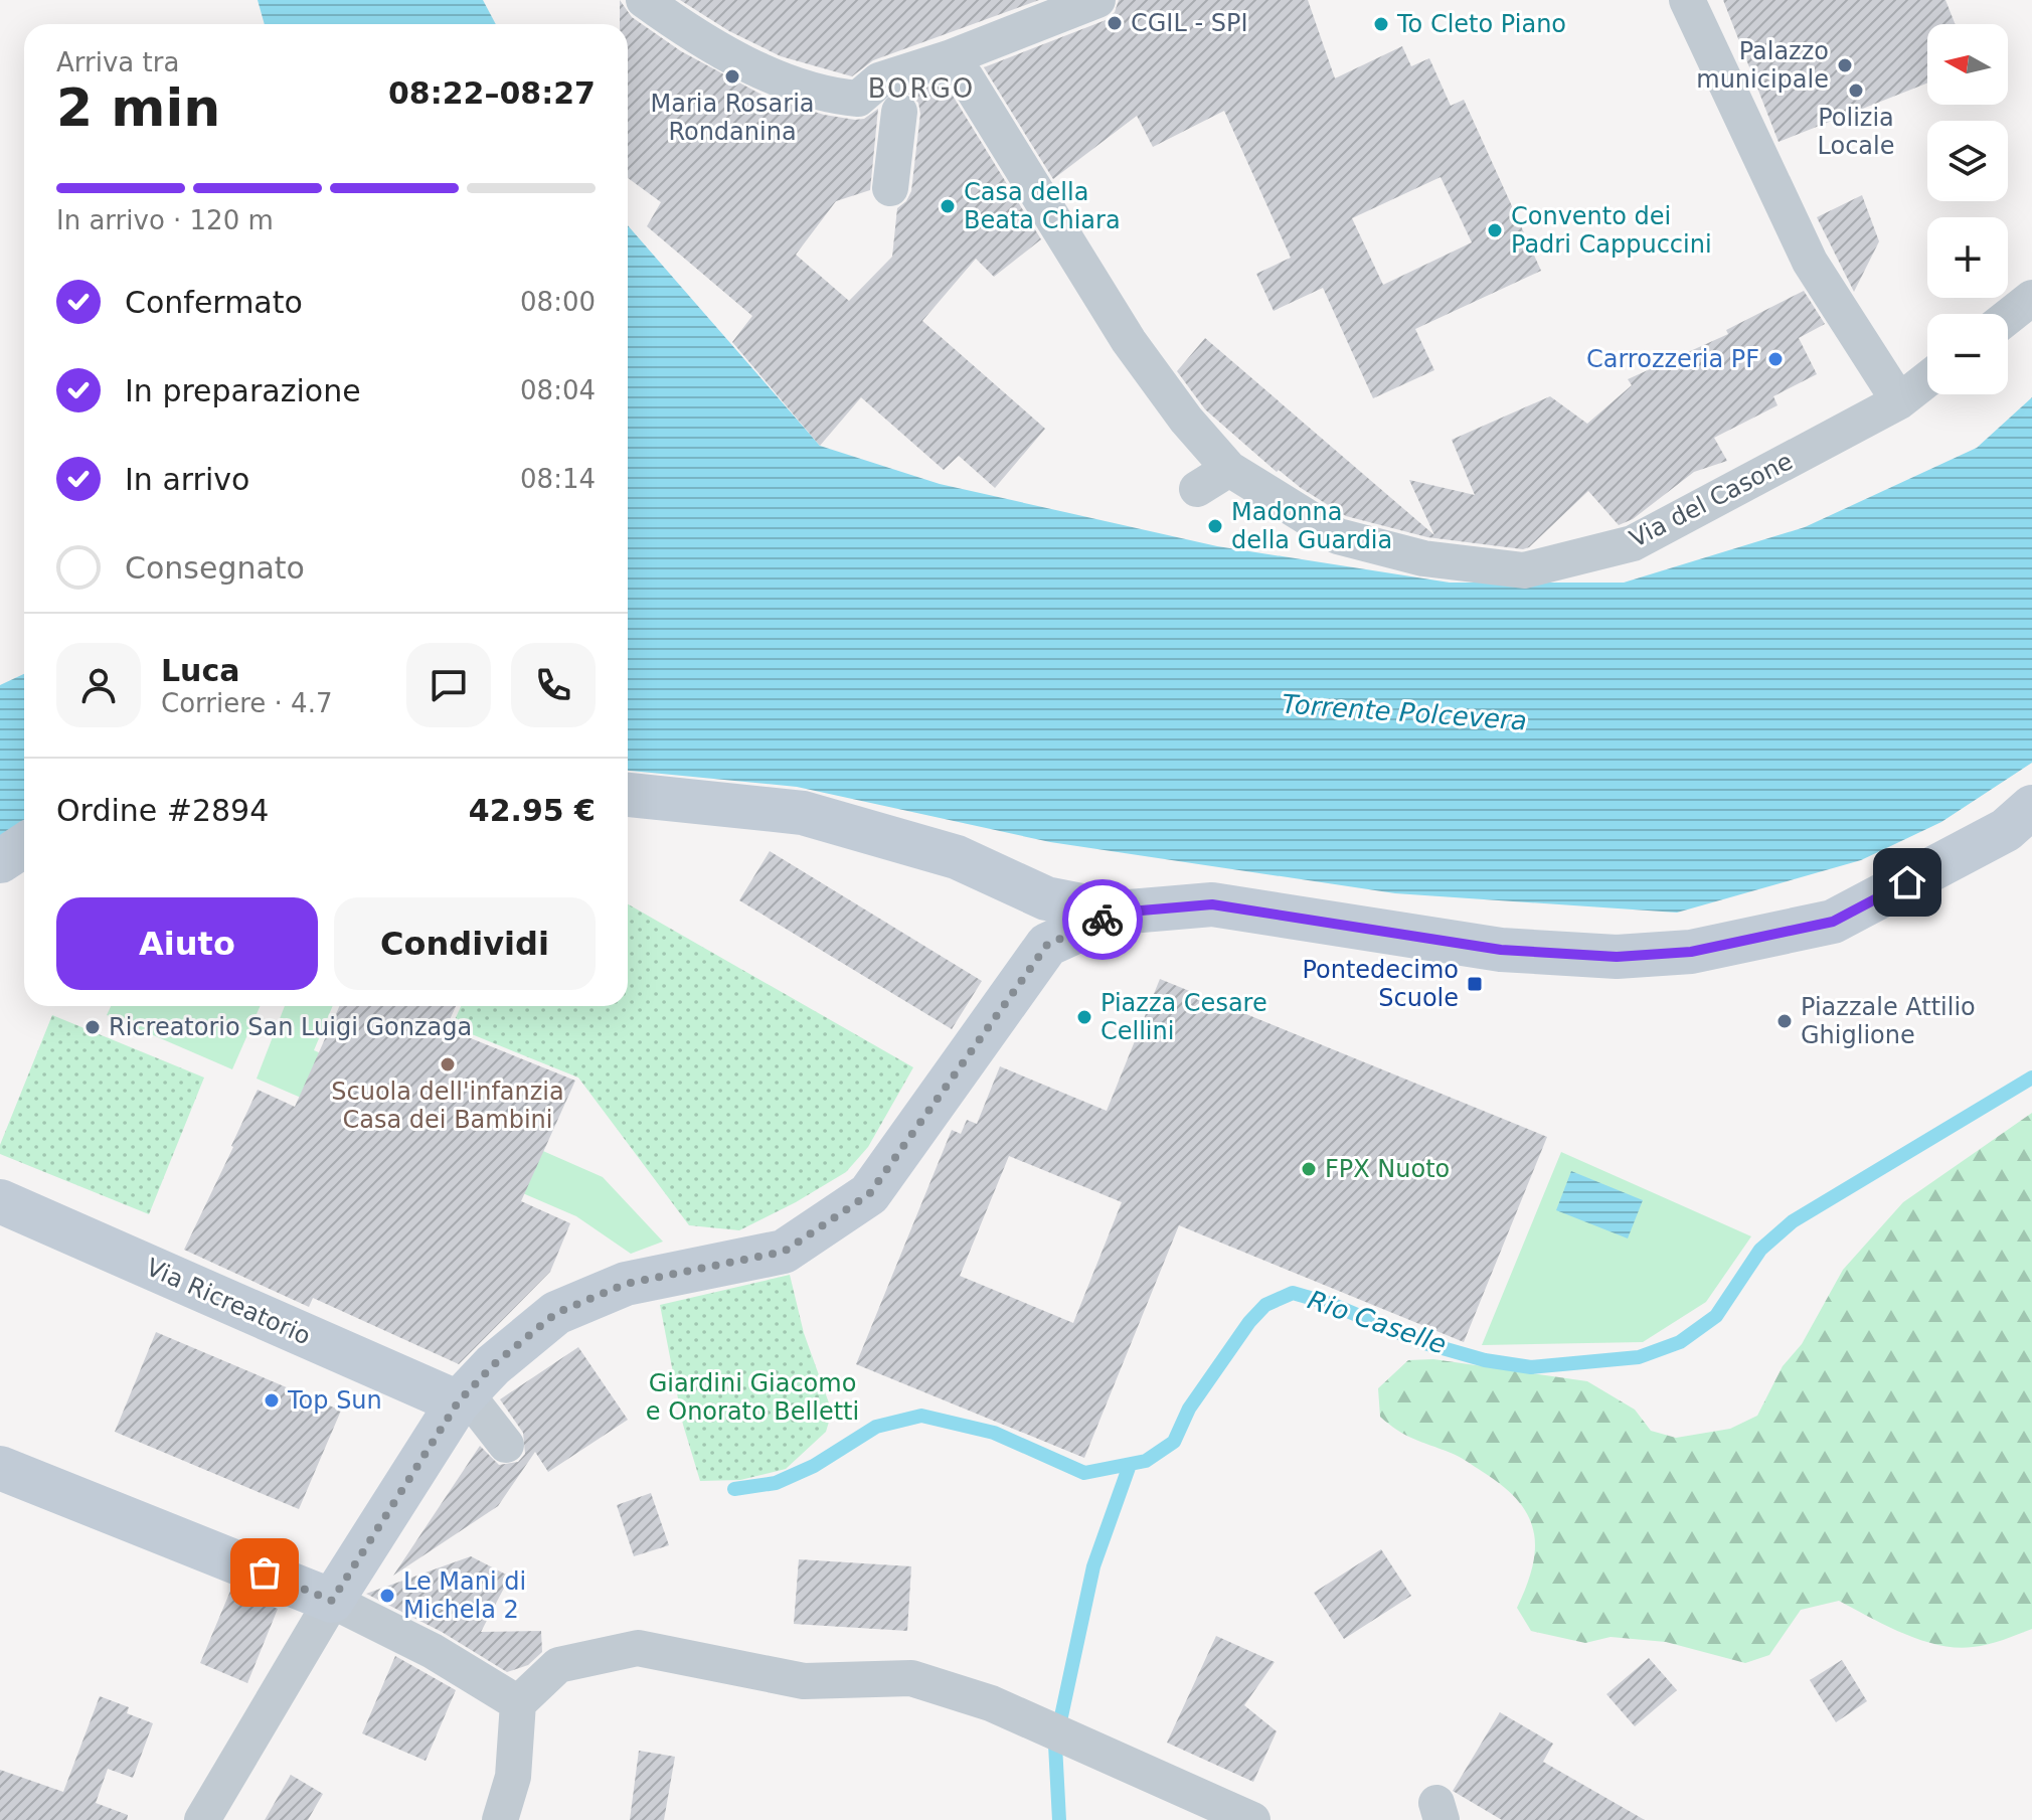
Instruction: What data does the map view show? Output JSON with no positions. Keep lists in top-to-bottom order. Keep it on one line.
{"streets":{"street":["Via del Casone","Via Ricreatorio"]},"districts":["BORGO"],"water":["Torrente Polcevera","Rio Caselle"],"parks":["Giardini Giacomo e Onorato Belletti"],"places":{"other":["CGIL - SPI","To Cleto Piano","Palazzo municipale","Maria Rosaria Rondanina","Polizia Locale","Casa della Beata Chiara","Convento dei Padri Cappuccini","Carrozzeria PF","Madonna della Guardia","Piazza Cesare Cellini","Piazzale Attilio Ghiglione","Ricreatorio San Luigi Gonzaga","Scuola dell'infanzia Casa dei Bambini","FPX Nuoto","Top Sun","Le Mani di Michela 2"],"transit":["Pontedecimo Scuole"]},"north":"left","page":{"map_buttons":["+","−"],"heading":["2 min","Arriva tra","08:22–08:27"],"panel":["Luca","Corriere · 4.7","Ordine #2894","42.95 €"],"bar":"In arrivo · 120 m","list":[["Confermato","08:00"],["In preparazione","08:04"],["In arrivo","08:14"],"Consegnato"],"buttons":["Aiuto","Condividi"]}}
